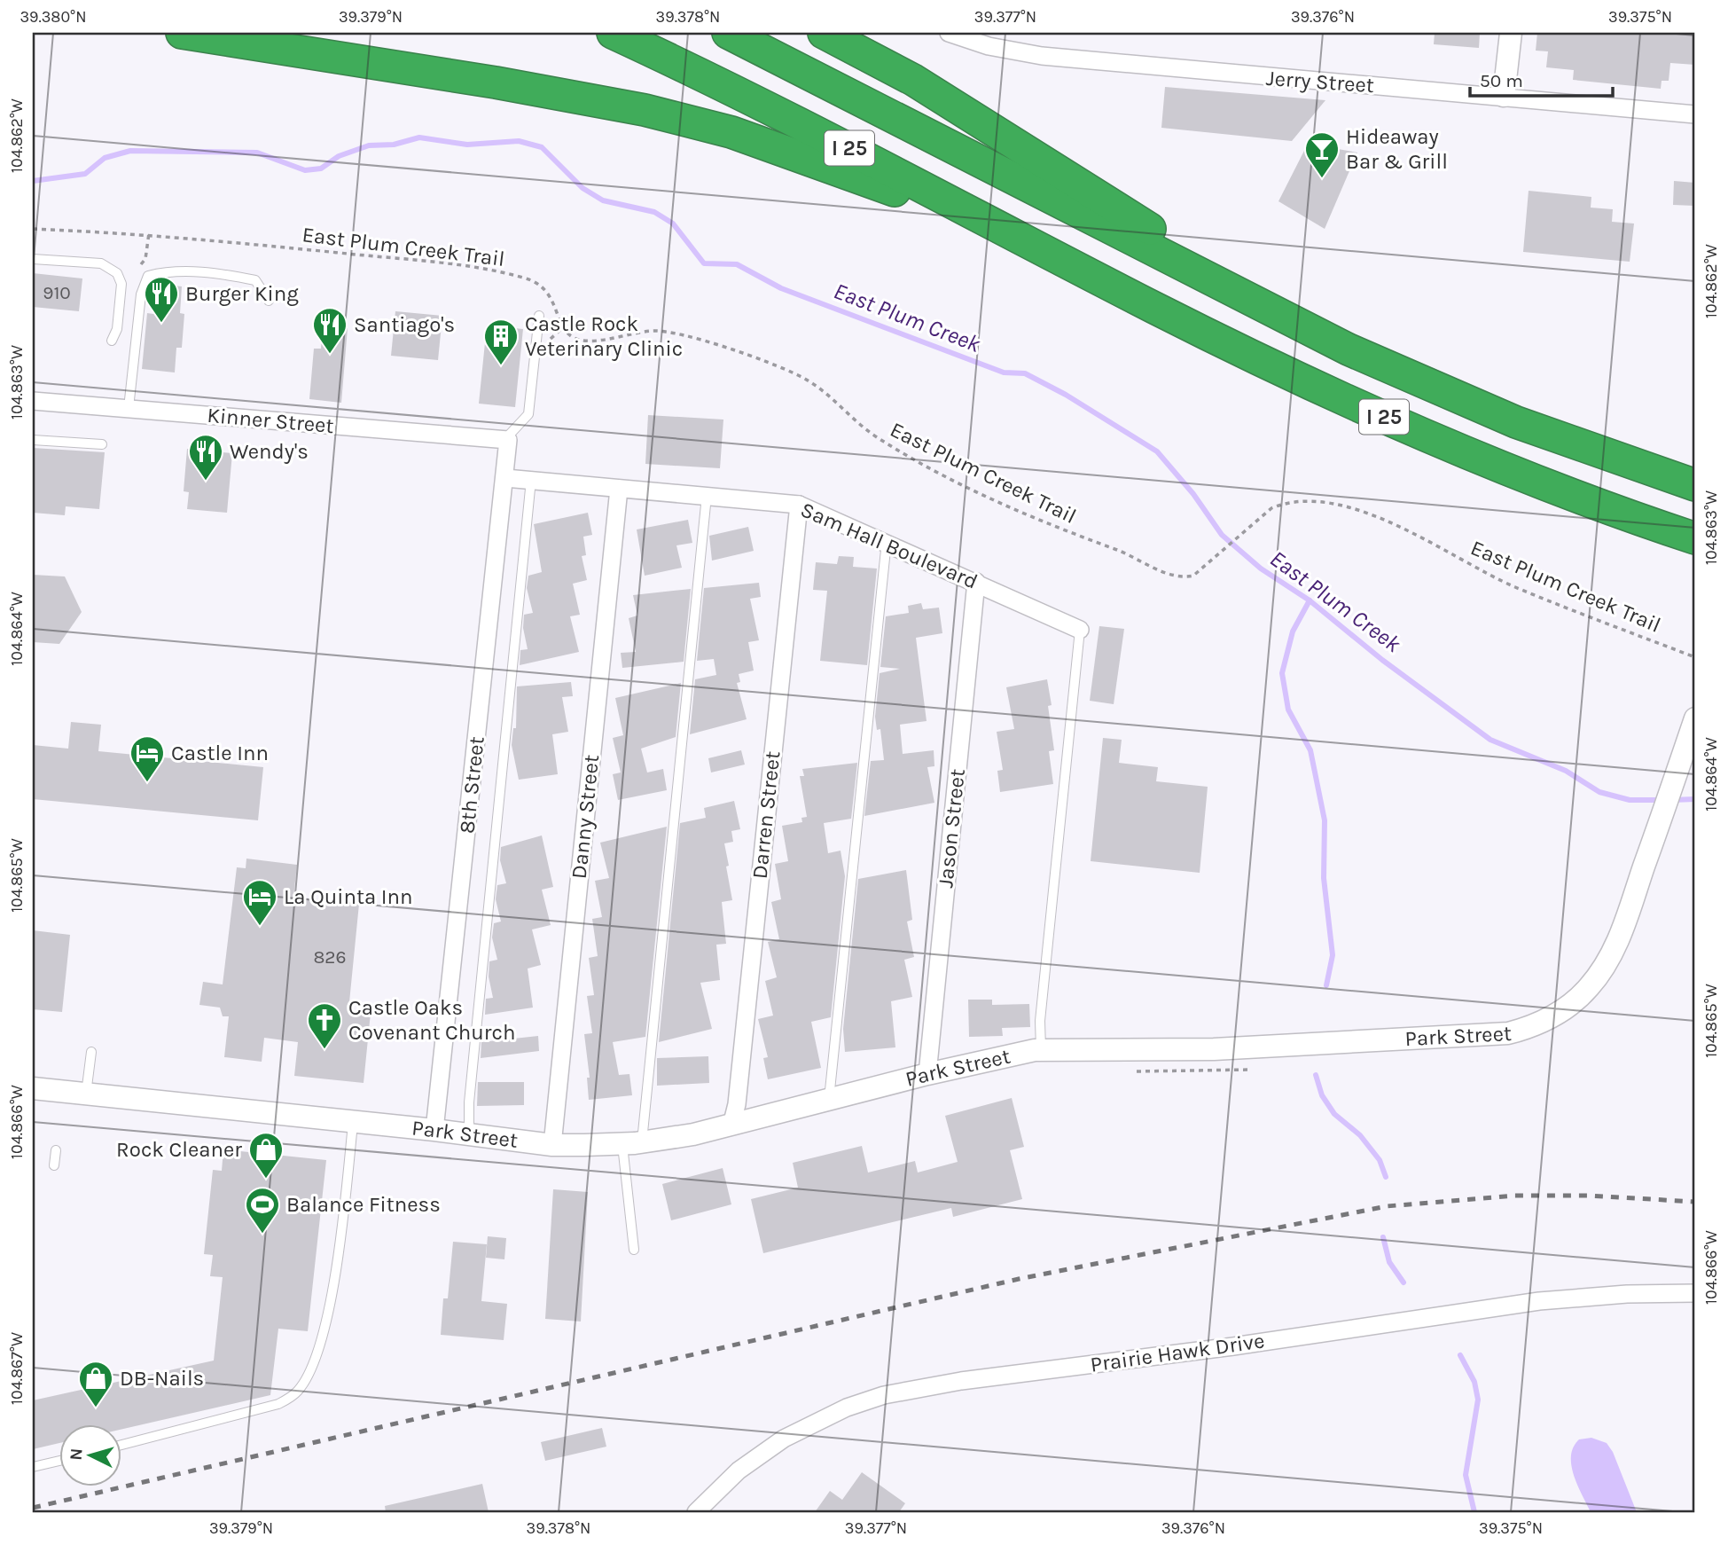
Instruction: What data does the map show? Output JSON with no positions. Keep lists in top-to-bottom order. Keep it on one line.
{"streets":{"highway":["I 25"],"street":["Jerry Street","Kinner Street","Sam Hall Boulevard","8th Street","Darren Street","Danny Street","Jason Street","Park Street","Prairie Hawk Drive"],"path":["East Plum Creek Trail"]},"crossings":[["Kinner Street","8th Street"],["Sam Hall Boulevard","8th Street"],["Sam Hall Boulevard","Darren Street"],["Sam Hall Boulevard","Danny Street"],["Sam Hall Boulevard","Jason Street"],["8th Street","Park Street"],["Darren Street","Park Street"],["Danny Street","Park Street"],["Jason Street","Park Street"]],"water":["East Plum Creek"],"places":{"bar":["Hideaway Bar & Grill"],"restaurant":["Burger King","Santiago's","Wendy's"],"building":["Castle Rock Veterinary Clinic"],"hotel":["Castle Inn","La Quinta Inn"],"church":["Castle Oaks Covenant Church"],"shop":["Rock Cleaner","DB-Nails"],"sports":["Balance Fitness"]},"house_numbers":["910","826"],"scale_bar":"50 m","north":"left","coordinates":["39.380°N","39.379°N","39.378°N","39.377°N","39.376°N","39.375°N","104.862°W","104.863°W","104.864°W","104.865°W","104.866°W","104.867°W"]}
